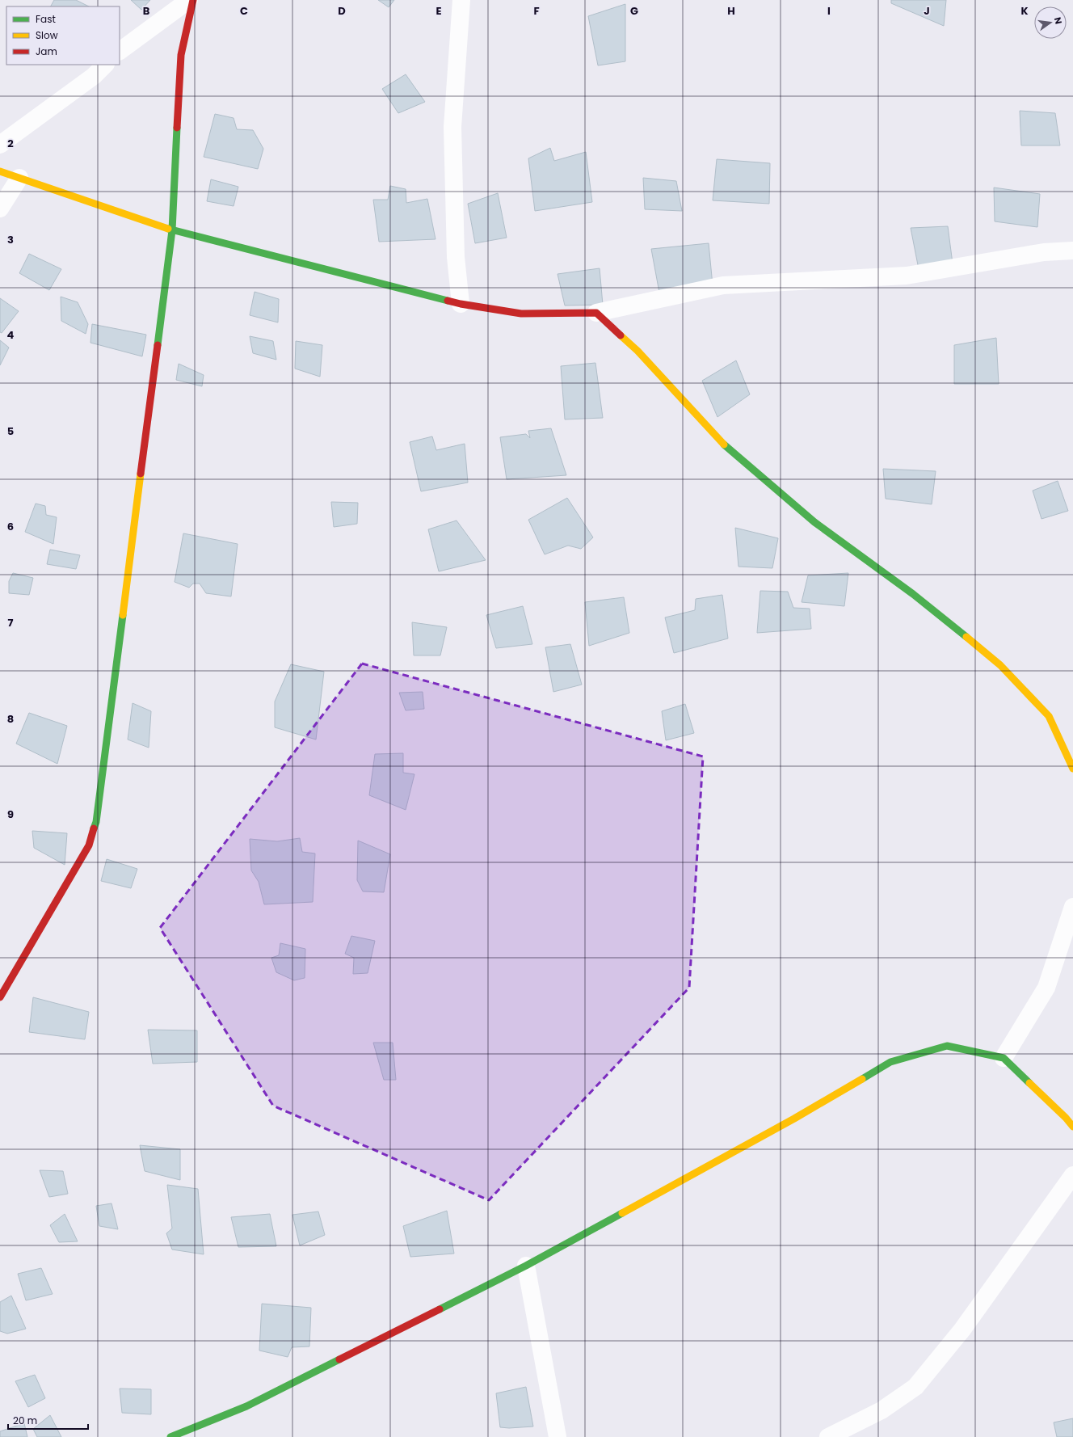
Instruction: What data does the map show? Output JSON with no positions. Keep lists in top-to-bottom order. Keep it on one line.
{"legend":["Fast","Slow","Jam"],"scale_bar":"20 m","north":"right","grid":{"columns":["B","C","D","E","F","G","H","I","J","K"],"rows":["2","3","4","5","6","7","8","9"]}}
